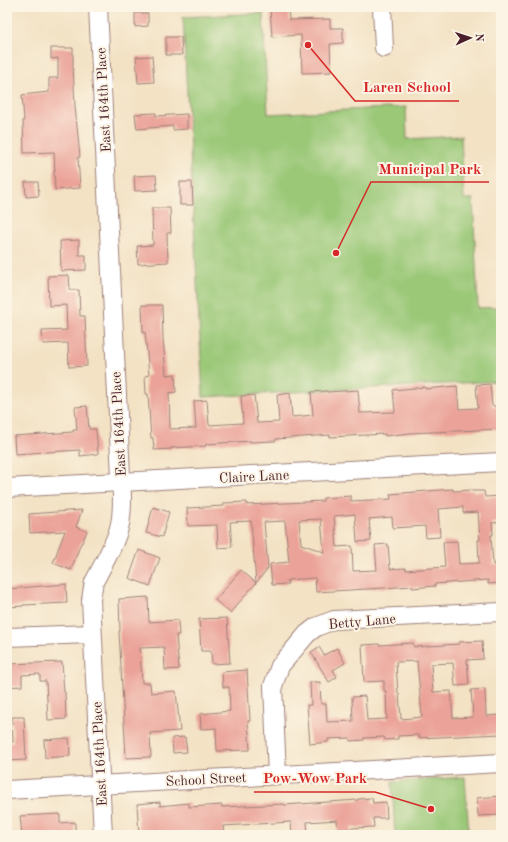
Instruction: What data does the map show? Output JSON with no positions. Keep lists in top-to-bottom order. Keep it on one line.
{"streets":{"street":["East 164th Place","Claire Lane","Betty Lane","School Street"]},"crossings":[["East 164th Place","Claire Lane"],["East 164th Place","School Street"],["Betty Lane","School Street"]],"places":["Laren School","Municipal Park","Pow-Wow Park"],"north":"right"}
